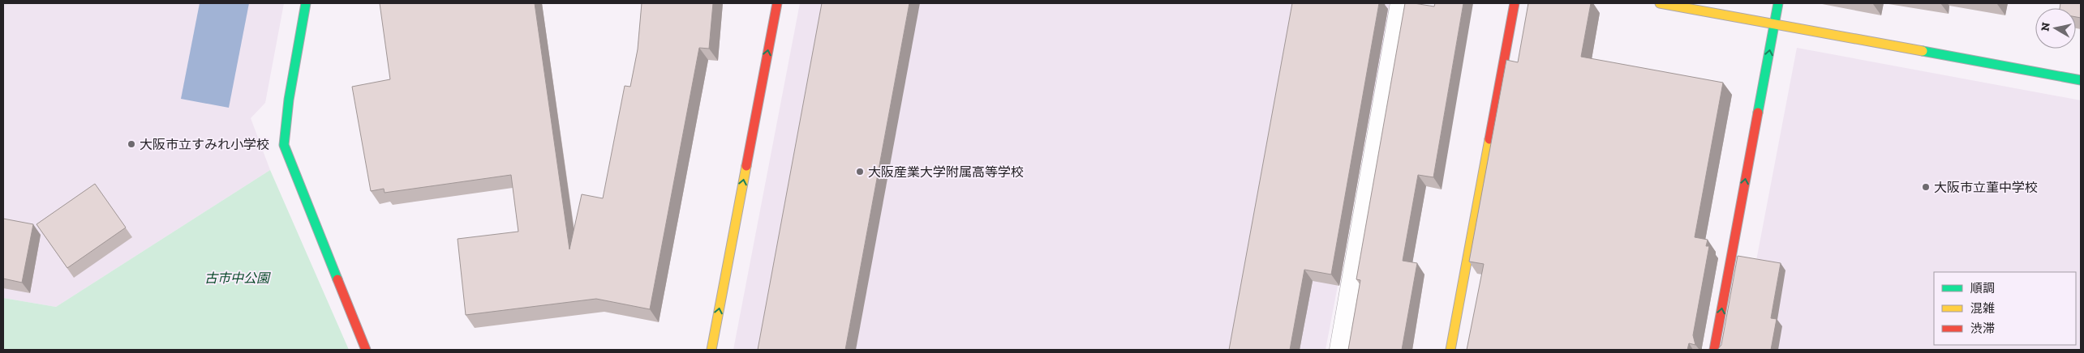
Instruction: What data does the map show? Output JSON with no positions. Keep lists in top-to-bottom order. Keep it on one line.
{"parks":["古市中公園"],"places":["大阪市立すみれ小学校","大阪産業大学附属高等学校","大阪市立菫中学校"],"legend":["順調","混雑","渋滞"],"north":"left"}
